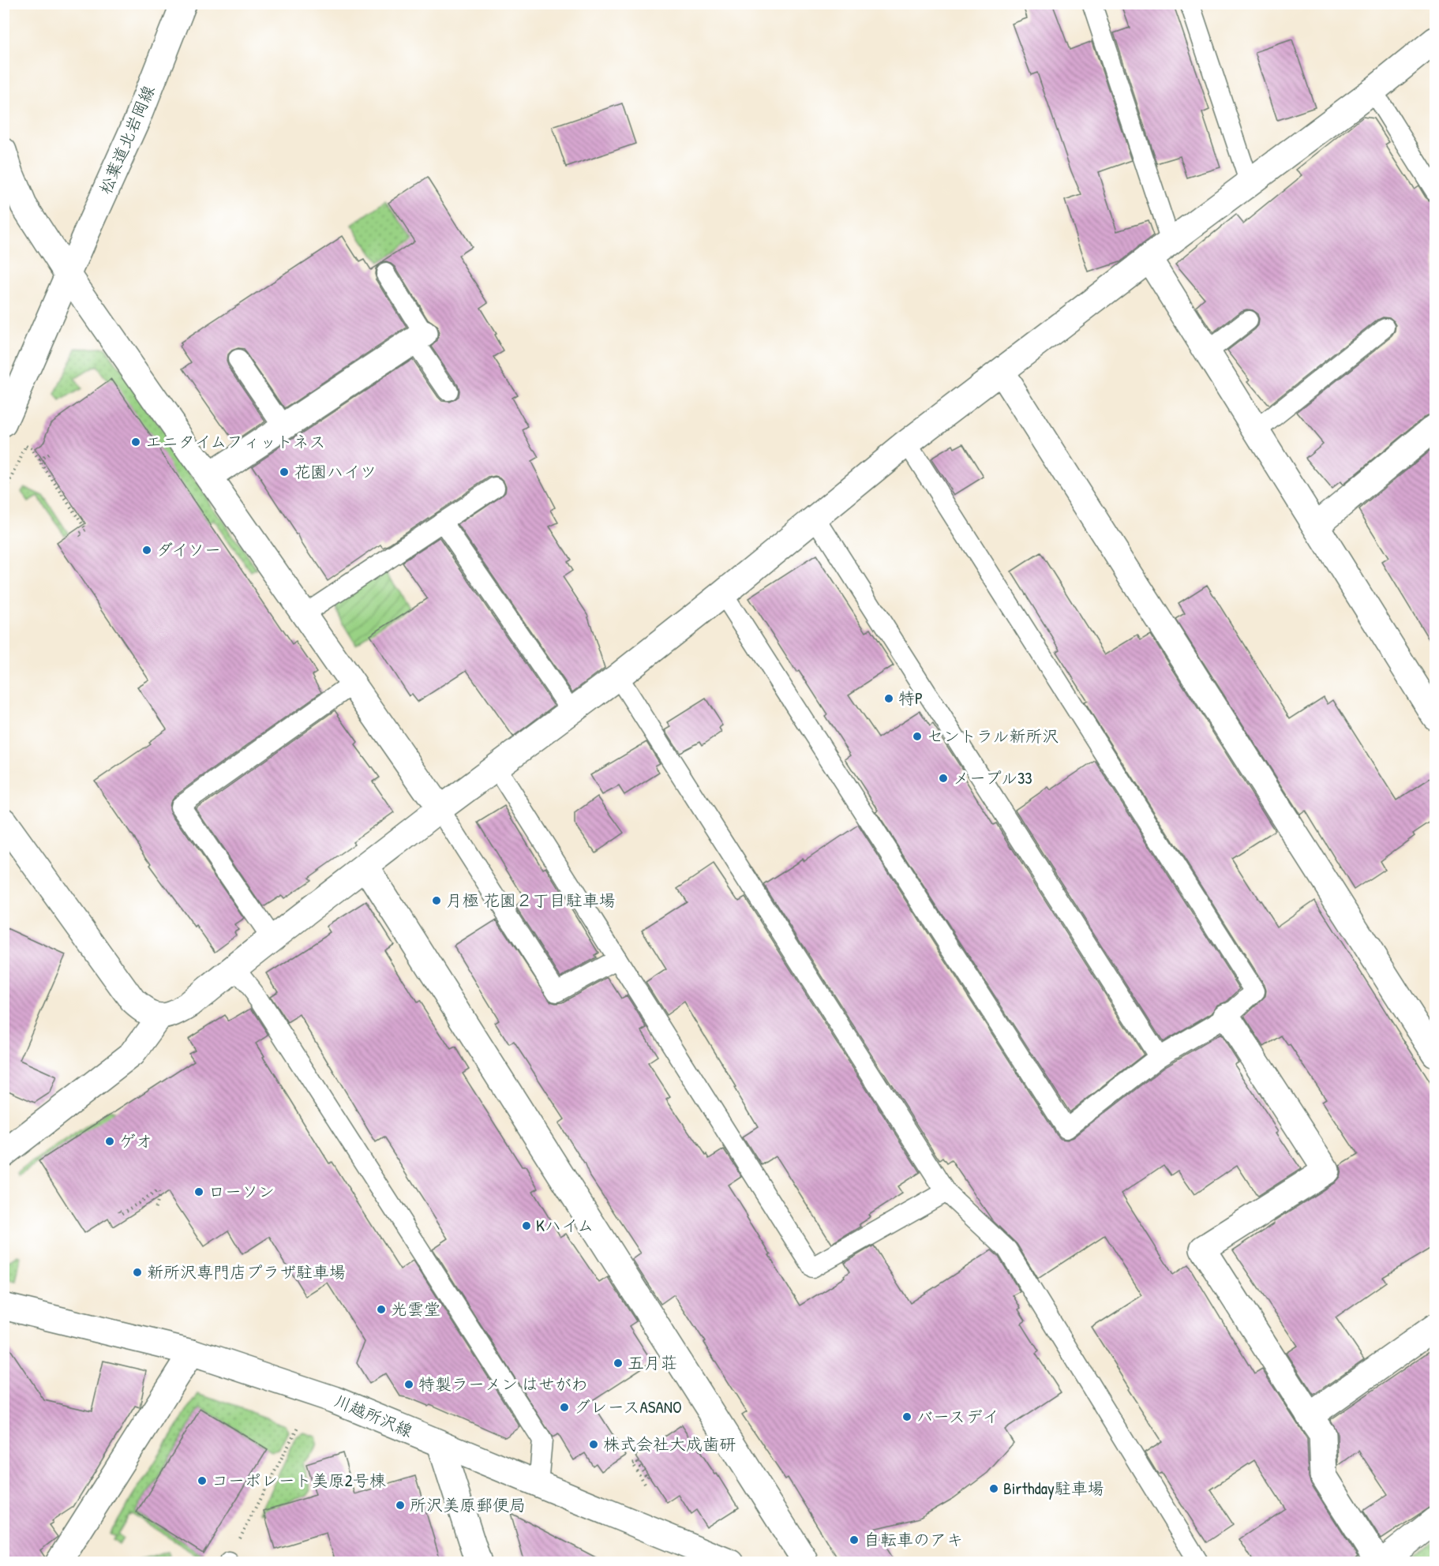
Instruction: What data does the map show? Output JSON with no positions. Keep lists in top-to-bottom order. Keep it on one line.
{"streets":{"street":["松葉道北岩岡線","川越所沢線"]},"places":["エニタイムフィットネス","花園ハイツ","ダイソー","特P","セントラル新所沢","メープル33","月極 花園２丁目駐車場","ゲオ","ローソン","Kハイム","新所沢専門店プラザ駐車場","光雲堂","五月荘","特製ラーメン はせがわ","グレースASANO","バースデイ","株式会社大成歯研","コーポレート美原2号棟","Birthday駐車場","所沢美原郵便局","自転車のアキ"]}
